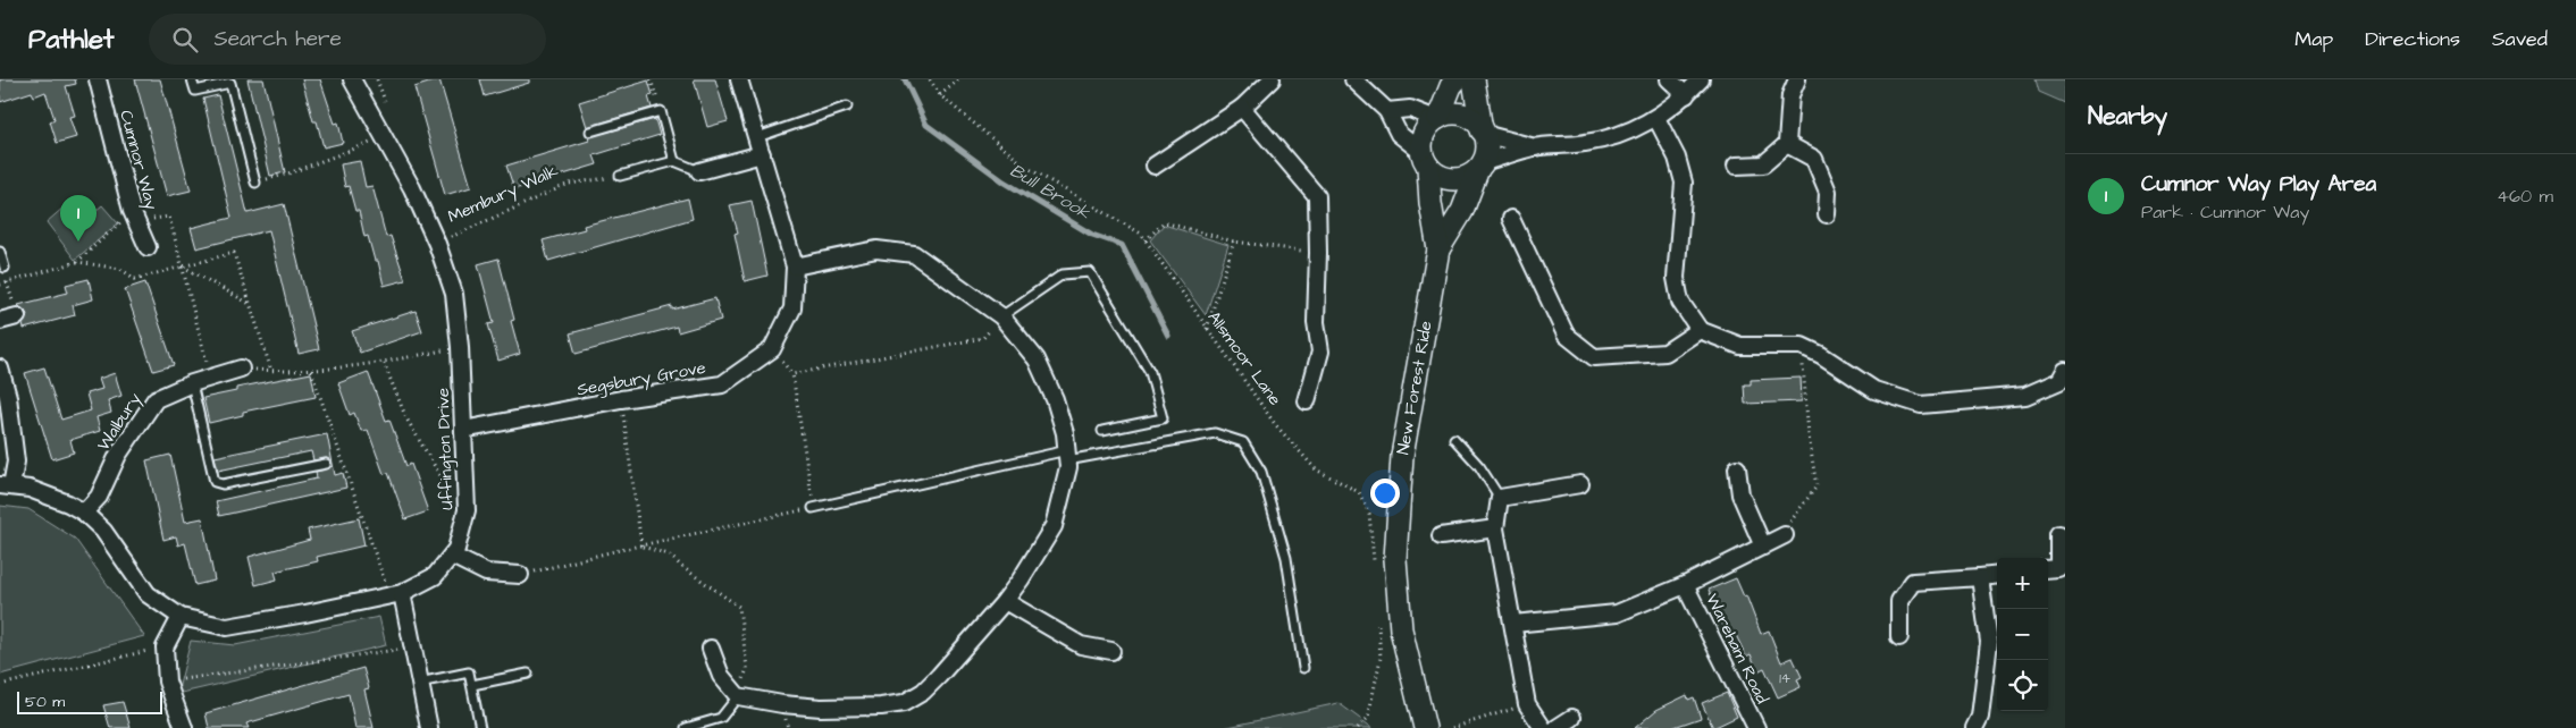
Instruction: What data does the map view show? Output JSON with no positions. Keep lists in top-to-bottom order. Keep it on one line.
{"streets":{"main road":["New Forest Ride"],"street":["Cumnor Way","Segsbury Grove","Walbury","Uffington Drive","Wareham Road"],"path":["Membury Walk","Allsmoor Lane"]},"crossings":[["Membury Walk","Uffington Drive"],["Segsbury Grove","Uffington Drive"],["Walbury","Uffington Drive"]],"water":["Bull Brook"],"house_numbers":["14"],"scale_bar":"50 m","page":{"header":"Pathlet","search":"Search here","nav":["Map","Directions","Saved"],"heading":"Nearby","list":[{"mark":"1","name":"Cumnor Way Play Area","note":"Park · Cumnor Way","value":"460 m"}],"pins":"1","map_buttons":["+","−"],"scale":"50 m"}}
